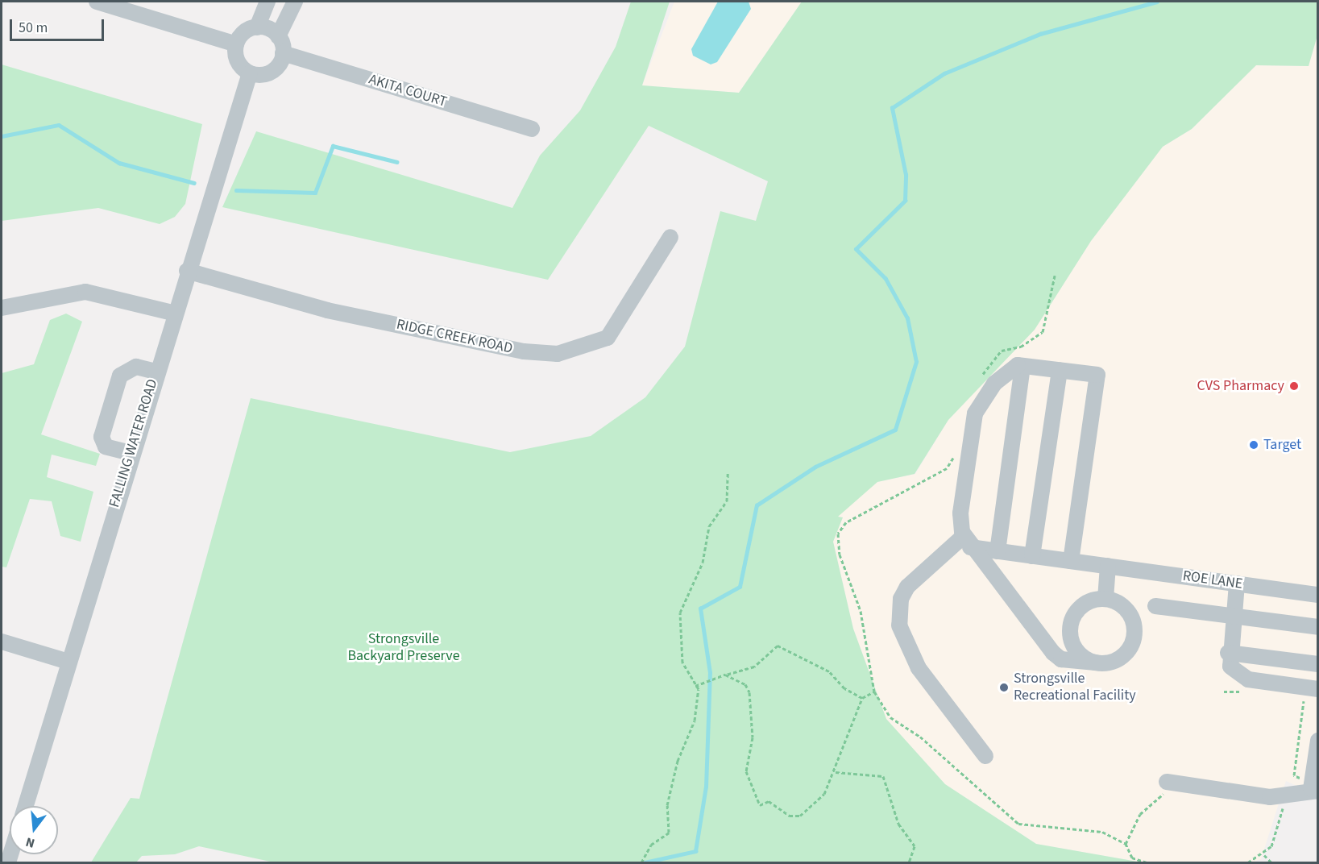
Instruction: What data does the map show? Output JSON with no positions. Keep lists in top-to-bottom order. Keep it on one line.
{"streets":{"street":["AKITA COURT","RIDGE CREEK ROAD","FALLING WATER ROAD","ROE LANE"]},"crossings":[["AKITA COURT","FALLING WATER ROAD"],["RIDGE CREEK ROAD","FALLING WATER ROAD"]],"parks":["Strongsville Backyard Preserve"],"places":["CVS Pharmacy","Target","Strongsville Recreational Facility"],"scale_bar":"50 m","north":"bottom"}
